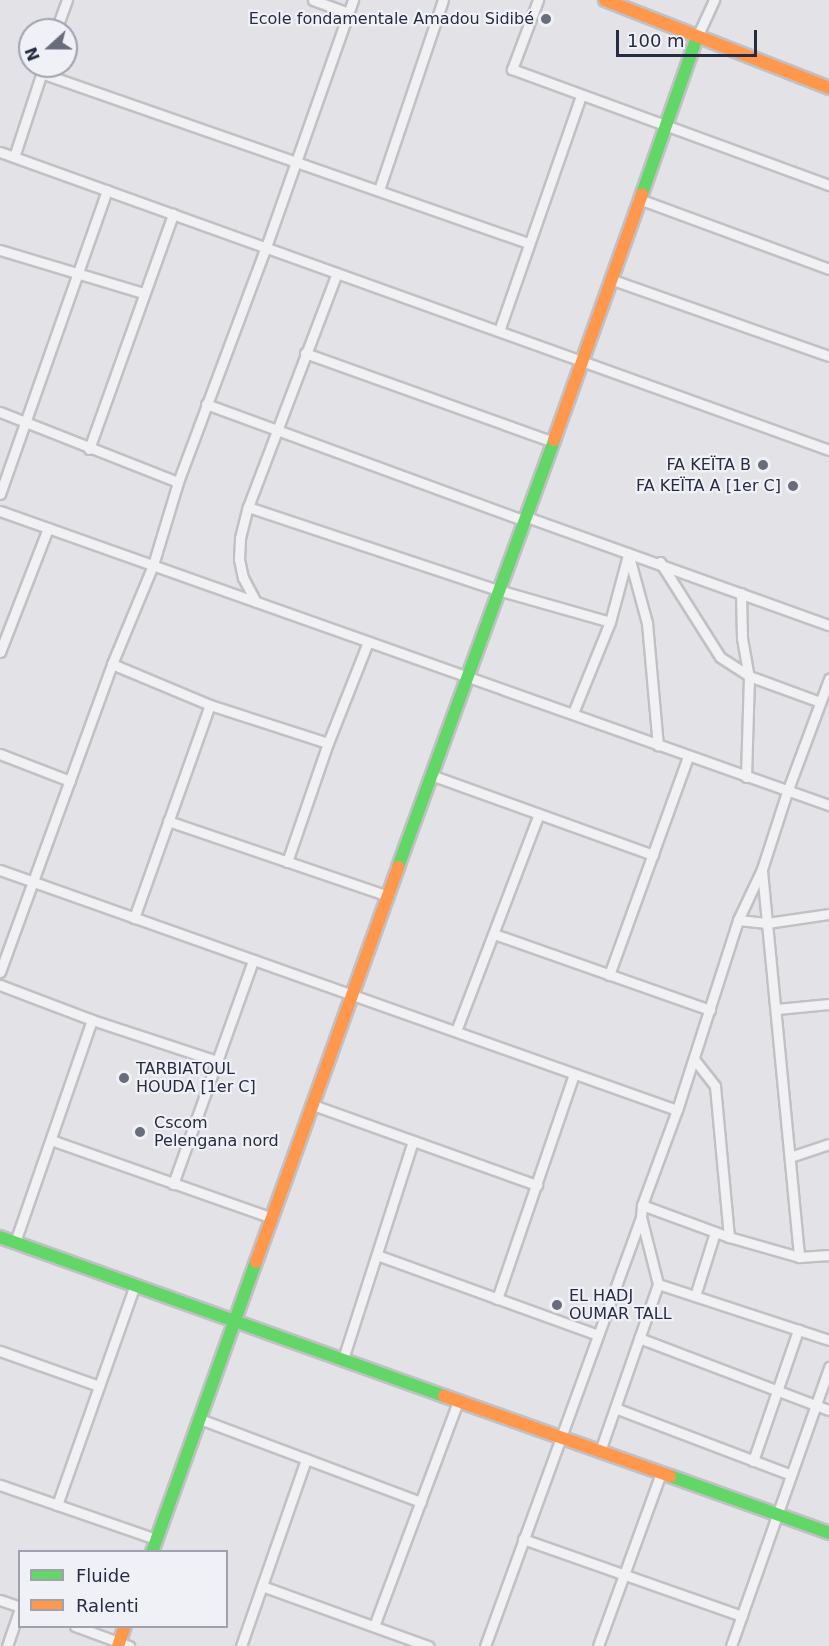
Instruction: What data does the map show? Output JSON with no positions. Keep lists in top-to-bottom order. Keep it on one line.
{"places":["Ecole fondamentale Amadou Sidibé","FA KEÏTA B","FA KEÏTA A [1er C]","TARBIATOUL HOUDA [1er C]","Cscom Pelengana nord","EL HADJ OUMAR TALL"],"legend":["Fluide","Ralenti"],"scale_bar":"100 m","north":"left"}
